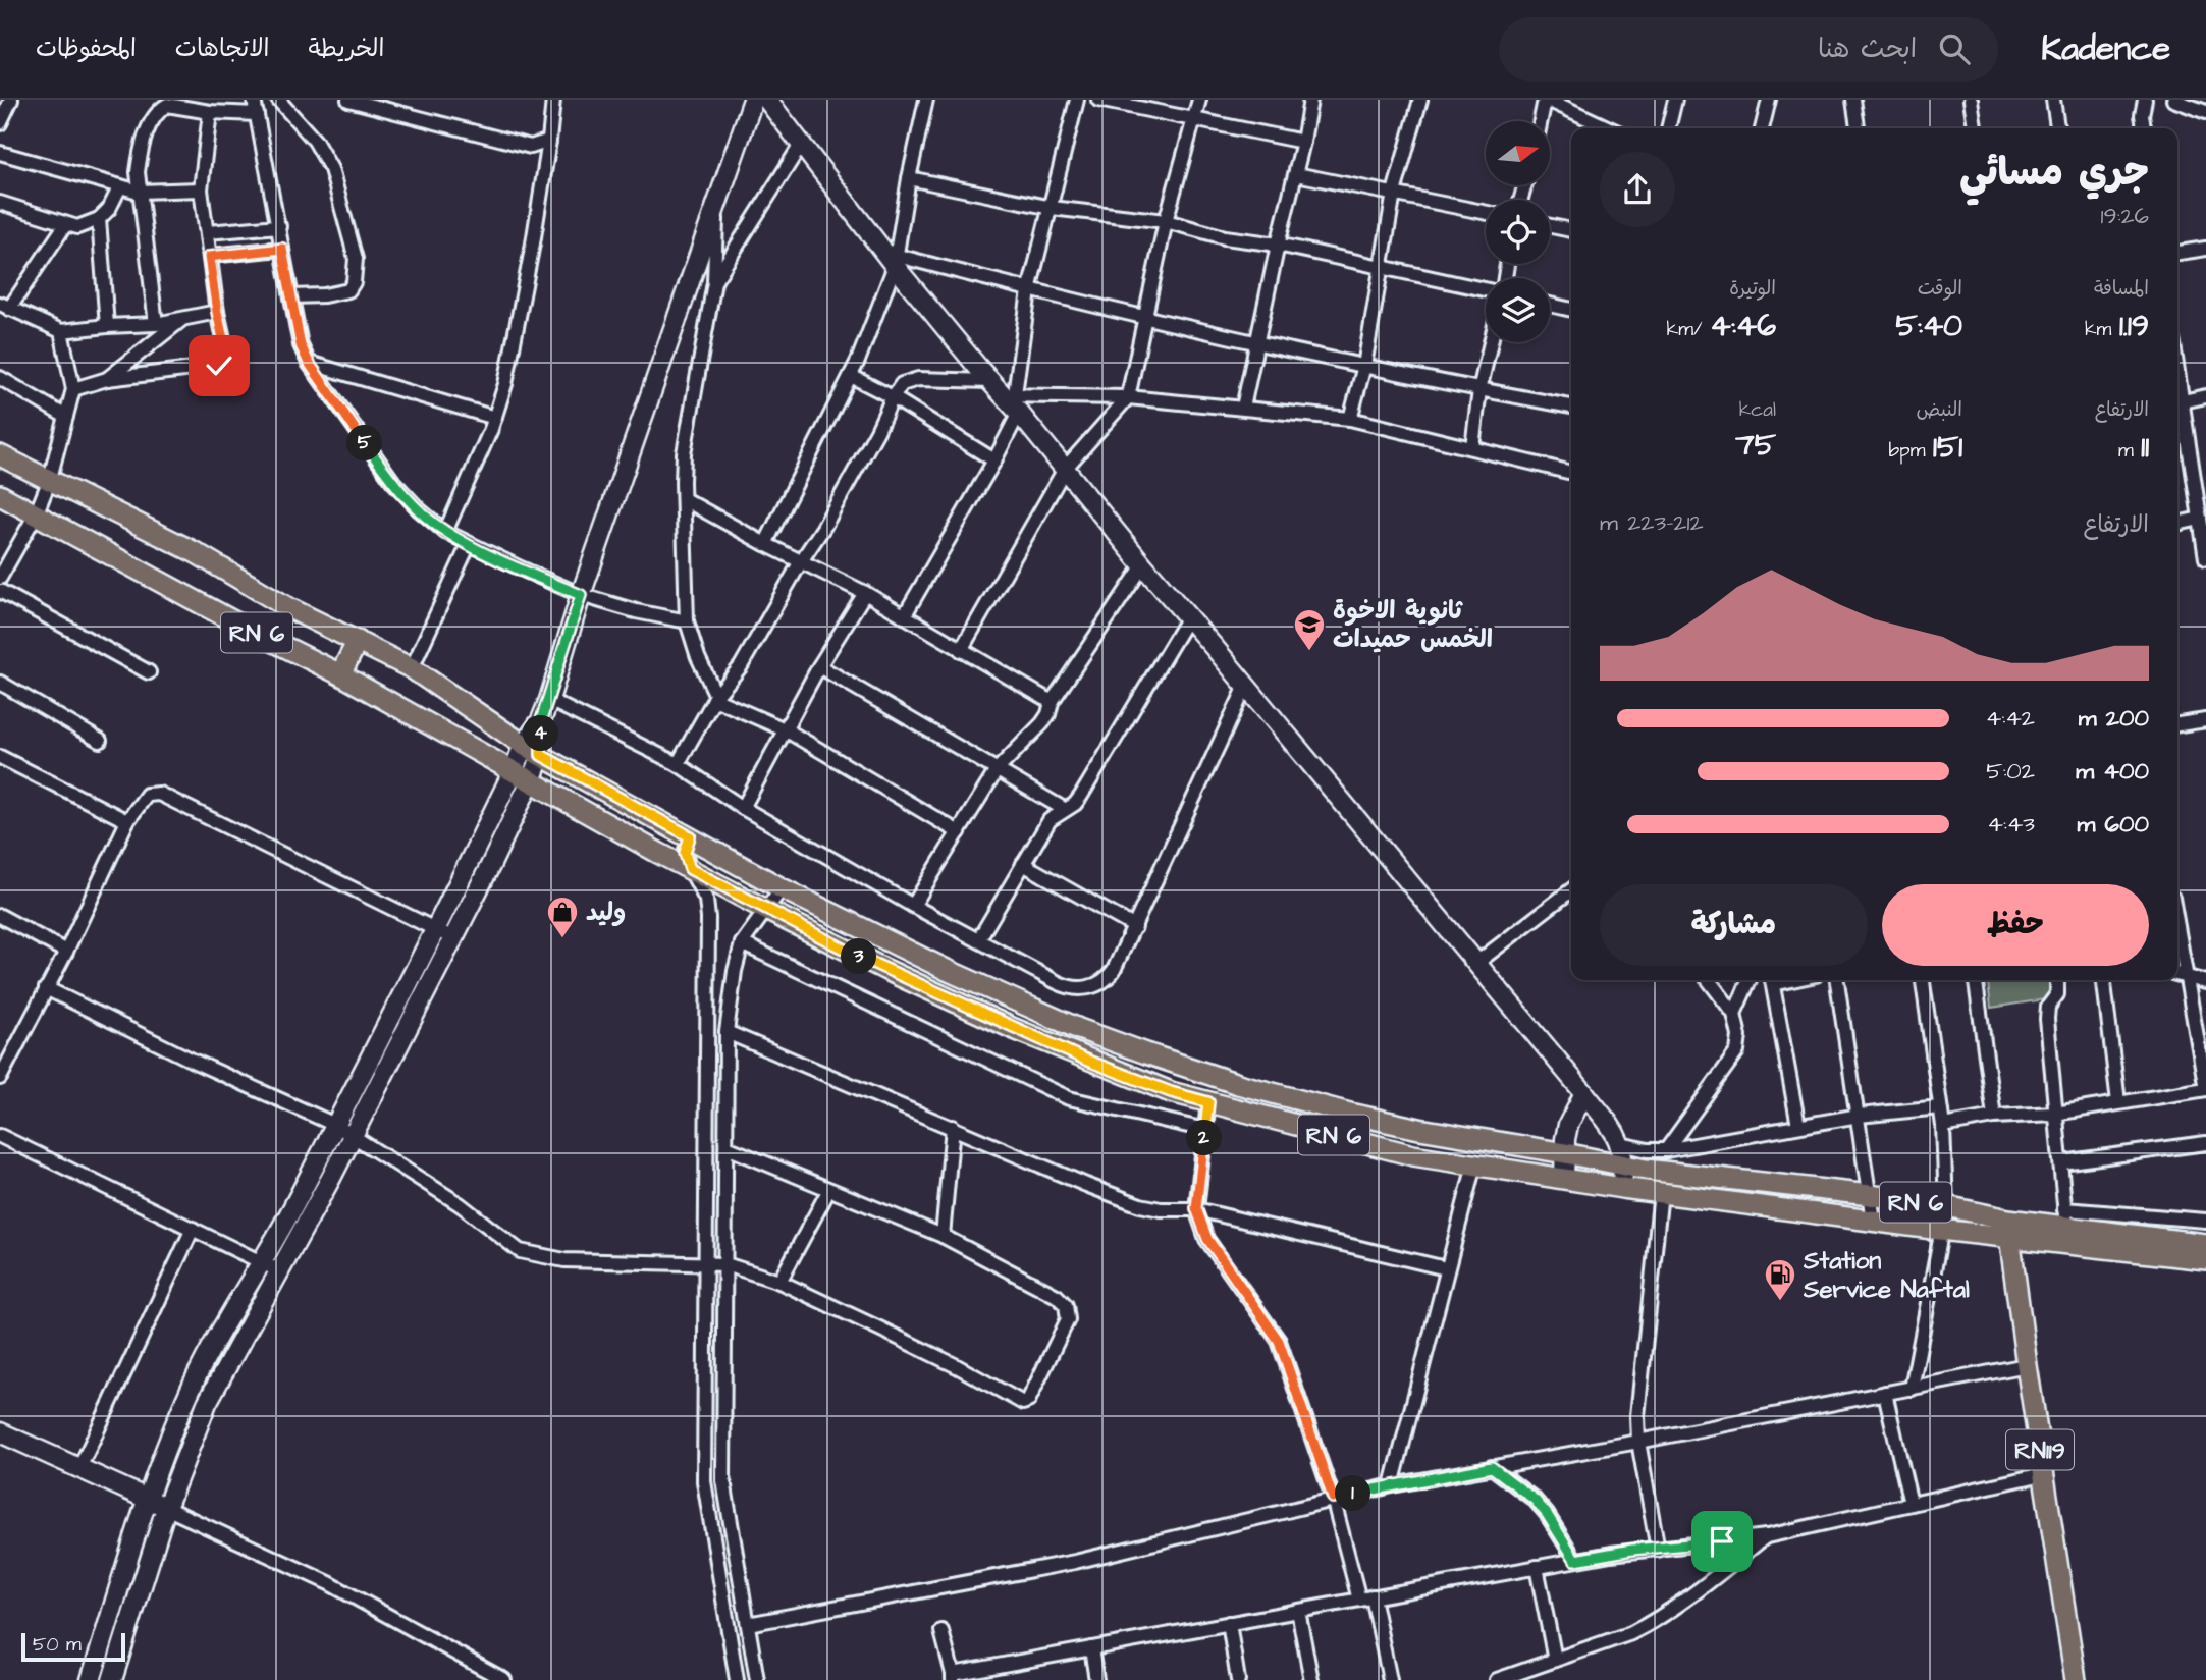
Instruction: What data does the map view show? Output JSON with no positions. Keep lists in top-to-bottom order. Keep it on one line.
{"streets":{"main road":["RN 6","RN119"]},"crossings":[["RN 6","RN119"]],"places":{"school or university":["ثانوية الاخوة الخمس حميدات"],"shop":["وليد"],"fuel station":["Station Service Naftal"]},"scale_bar":"50 m","north":"right","page":{"header":"Kadence","search":"ابحث هنا","nav":["الخريطة","الاتجاهات","المحفوظات"],"heading":["جري مسائي","19:26"],"stats":[["المسافة","1.19 km"],["الوقت","5:40"],["الوتيرة","4:46 /km"],["الارتفاع","11 m"],["النبض","151 bpm"],["kcal","75"]],"pins":["5","4","3","2","1"],"chart":["الارتفاع","212–223 m"],"list":[{"name":"200 m","note":"4:42"},{"name":"400 m","note":"5:02"},{"name":"600 m","note":"4:43"}],"buttons":["حفظ","مشاركة"],"scale":"50 m"}}
